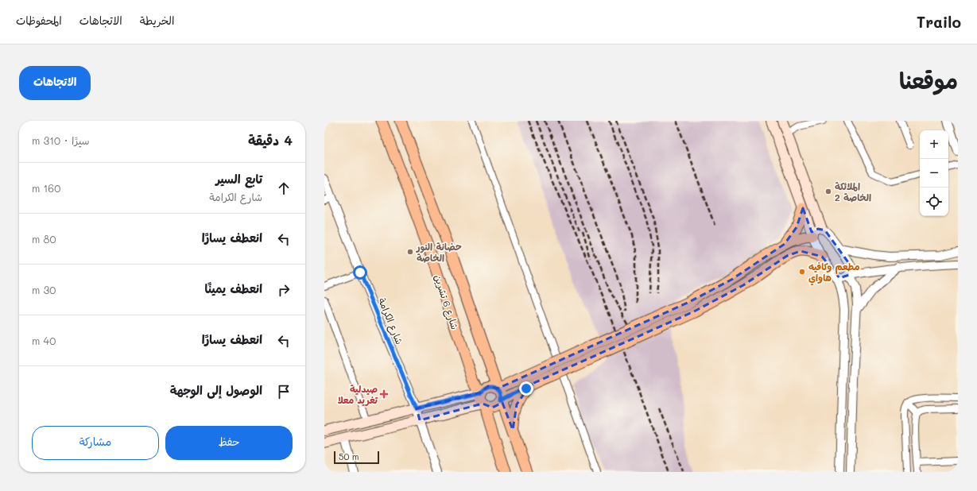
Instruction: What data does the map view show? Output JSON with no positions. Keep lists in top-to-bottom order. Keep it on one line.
{"streets":{"main road":["شارع 6 تشرين"],"street":["شارع الكرامة"]},"places":{"other":["الملائكة الخاصة 2","حضانة النور الخاصة","مطعم وكافيه هاواي"],"health":["صيدلية تغريد معلا"]},"scale_bar":"50 m","page":{"header":"Trailo","nav":["الخريطة","الاتجاهات","المحفوظات"],"title":"موقعنا","buttons":["الاتجاهات",["حفظ","مشاركة"]],"heading":["4 دقيقة","سيرًا · 310 m"],"map_buttons":["+","−"],"list":[["تابع السير","شارع الكرامة","160 m"],["انعطف يسارًا","80 m"],["انعطف يمينًا","30 m"],["انعطف يسارًا","40 m"],"الوصول إلى الوجهة"],"scale":"50 m"}}
